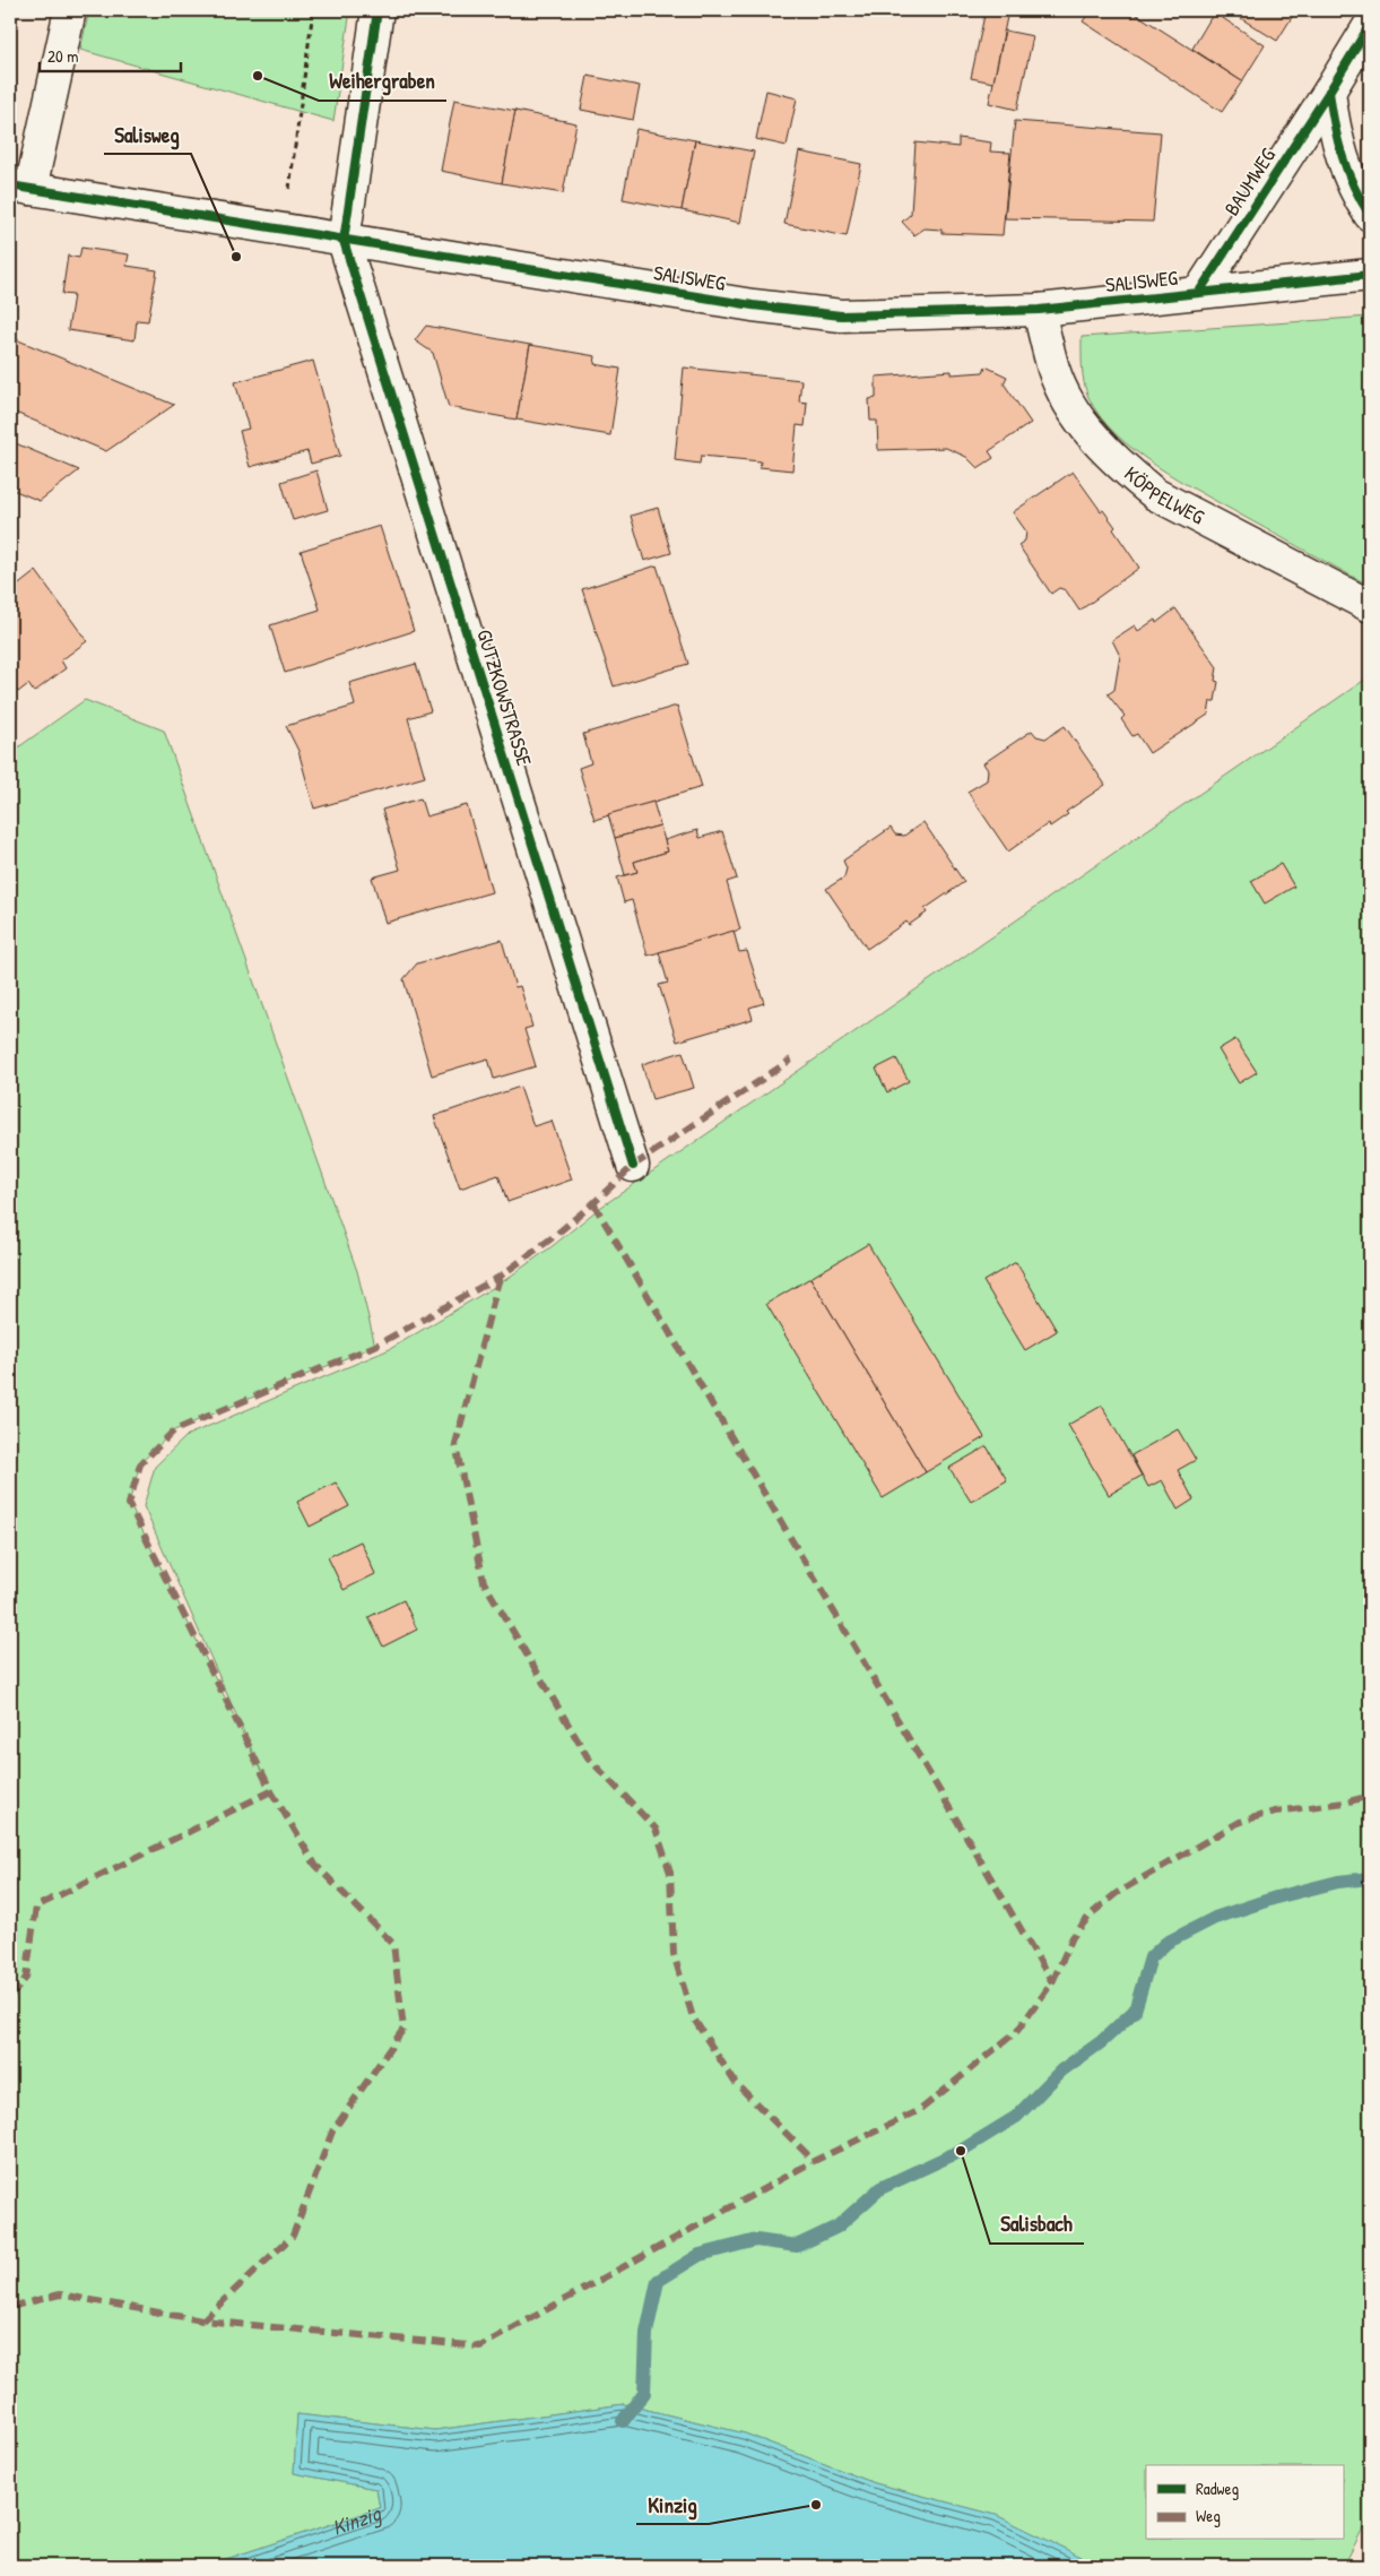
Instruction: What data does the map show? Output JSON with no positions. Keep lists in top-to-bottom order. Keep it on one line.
{"streets":{"street":["BAUMWEG","SALISWEG","KÖPPELWEG","GUTZKOWSTRASSE"]},"crossings":[["BAUMWEG","SALISWEG"],["SALISWEG","KÖPPELWEG"],["SALISWEG","GUTZKOWSTRASSE"]],"water":["Kinzig"],"places":["Weihergraben","Salisweg","Salisbach","Kinzig"],"legend":["Radweg","Weg"],"scale_bar":"20 m"}
